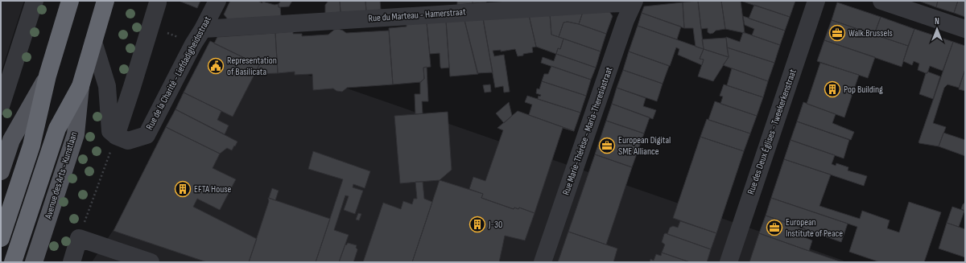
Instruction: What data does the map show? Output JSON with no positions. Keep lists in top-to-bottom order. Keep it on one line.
{"streets":{"main road":["Avenue des Arts - Kunstlaan"],"street":["Rue du Marteau - Hamerstraat","Rue de la Charité - Liefdadigheidsstraat","Rue Marie-Thérèse - Maria-Theresiastraat","Rue des Deux Églises - Tweekerkenstraat"]},"crossings":[["Rue du Marteau - Hamerstraat","Rue de la Charité - Liefdadigheidsstraat"]],"places":{"office":["Walk.Brussels","European Digital SME Alliance","European Institute of Peace"],"public building":["Representation of Basilicata"],"building":["Pop Building","EFTA House","J-30"]},"north":"top"}
